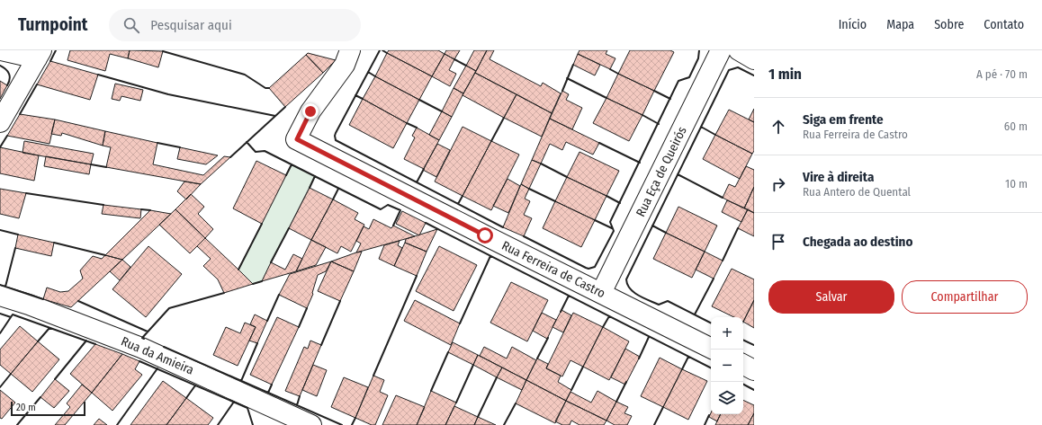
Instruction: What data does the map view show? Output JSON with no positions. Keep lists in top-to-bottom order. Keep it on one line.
{"streets":{"street":["Rua Eça de Queirós","Rua Ferreira de Castro","Rua da Amieira"]},"crossings":[["Rua Eça de Queirós","Rua Ferreira de Castro"]],"scale_bar":"20 m","page":{"header":"Turnpoint","search":"Pesquisar aqui","nav":["Início","Mapa","Sobre","Contato"],"heading":["1 min","A pé · 70 m"],"list":[["Siga em frente","Rua Ferreira de Castro","60 m"],["Vire à direita","Rua Antero de Quental","10 m"],"Chegada ao destino"],"buttons":["Salvar","Compartilhar"],"map_buttons":["+","−"],"scale":"20 m"}}
